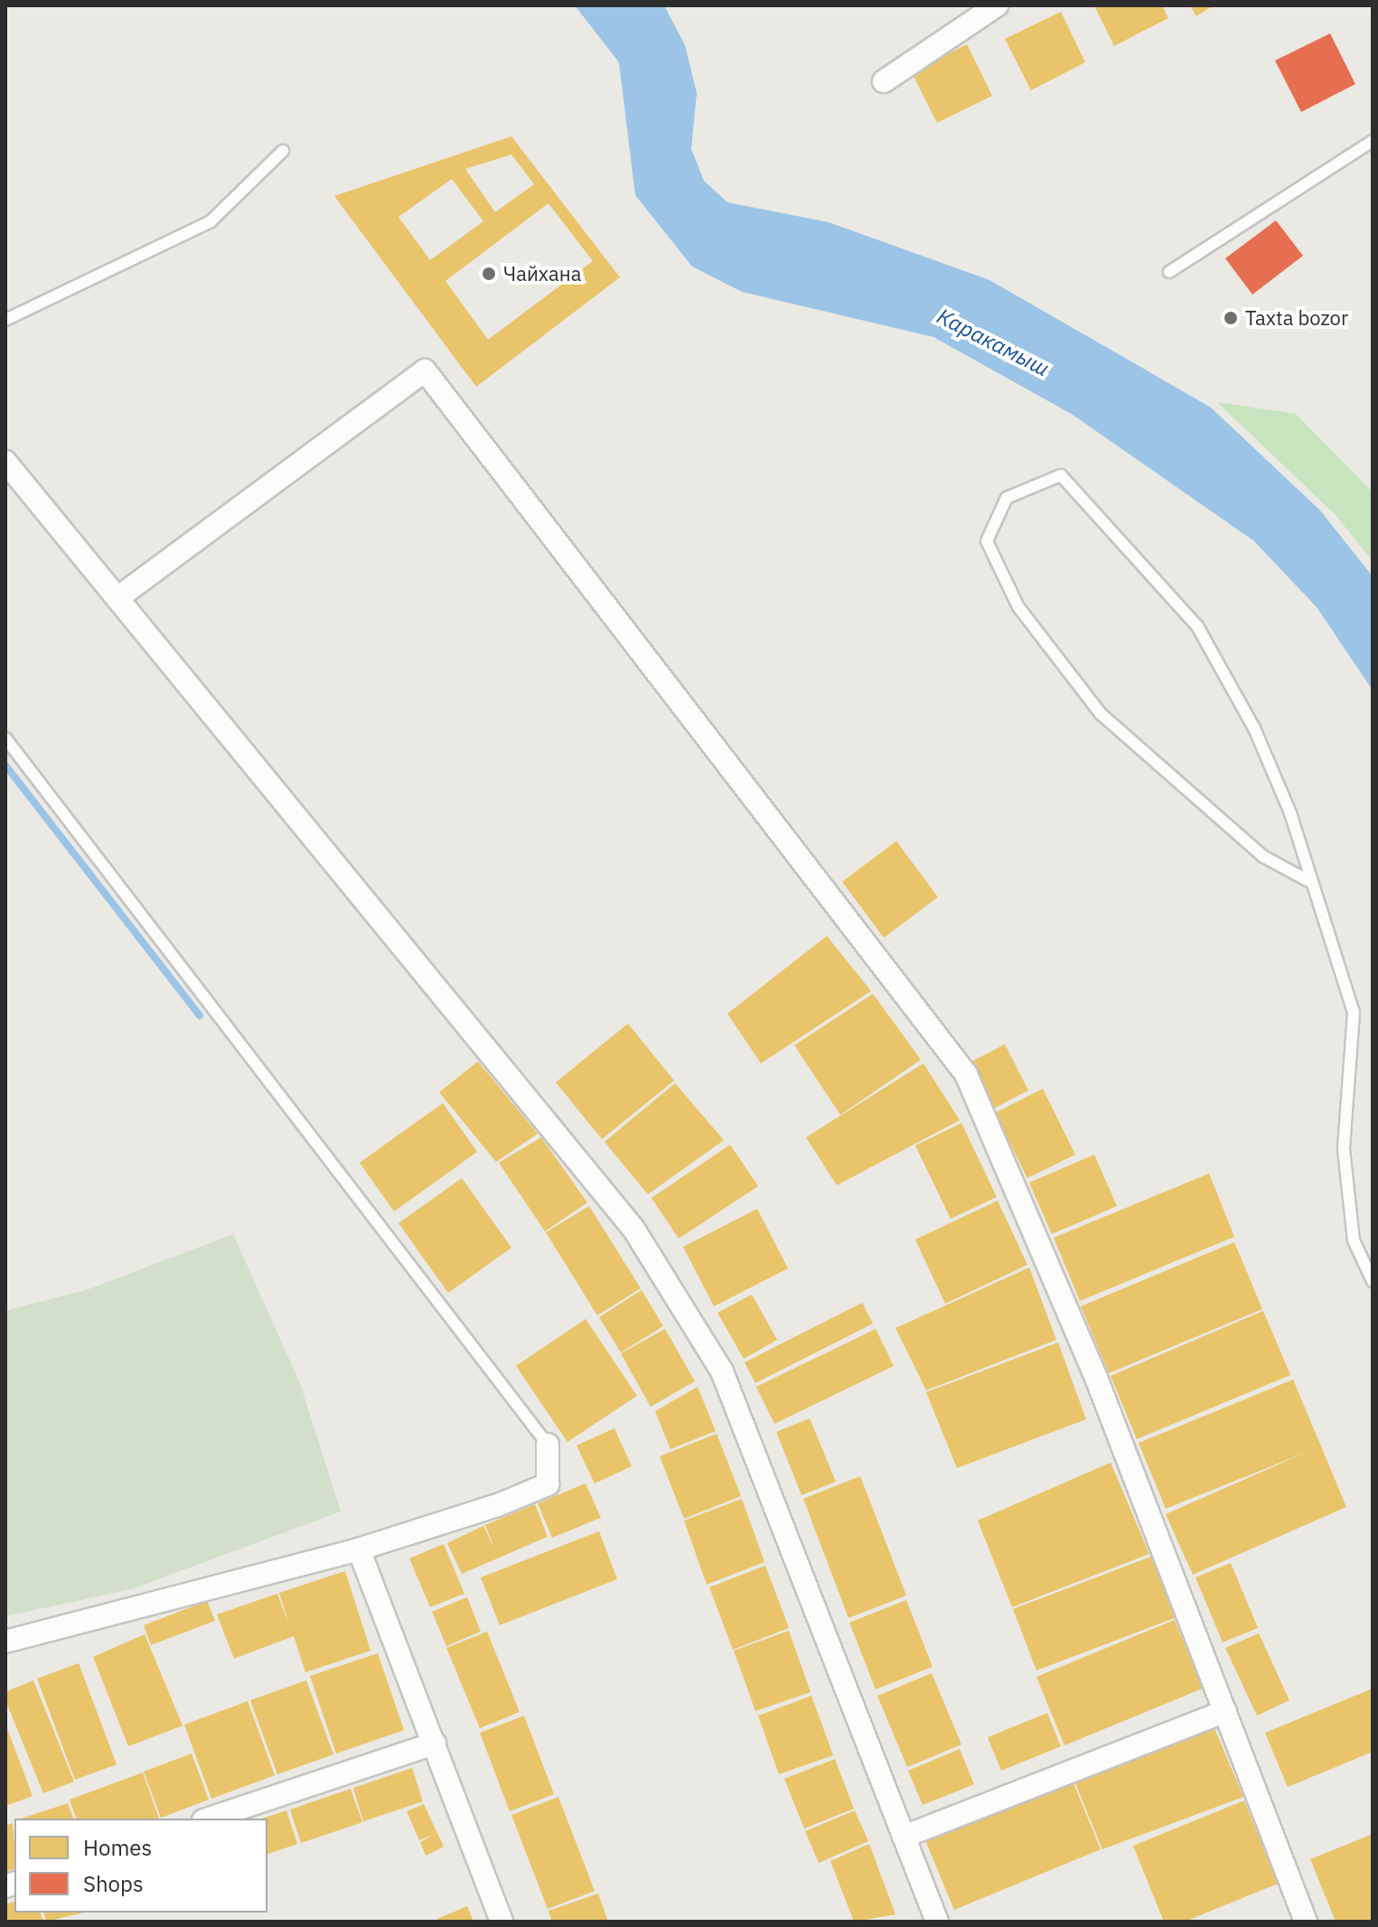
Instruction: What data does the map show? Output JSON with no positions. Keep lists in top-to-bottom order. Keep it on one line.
{"water":["Каракамыш"],"places":["Чайхана","Taxta bozor"],"legend":["Homes","Shops"]}
